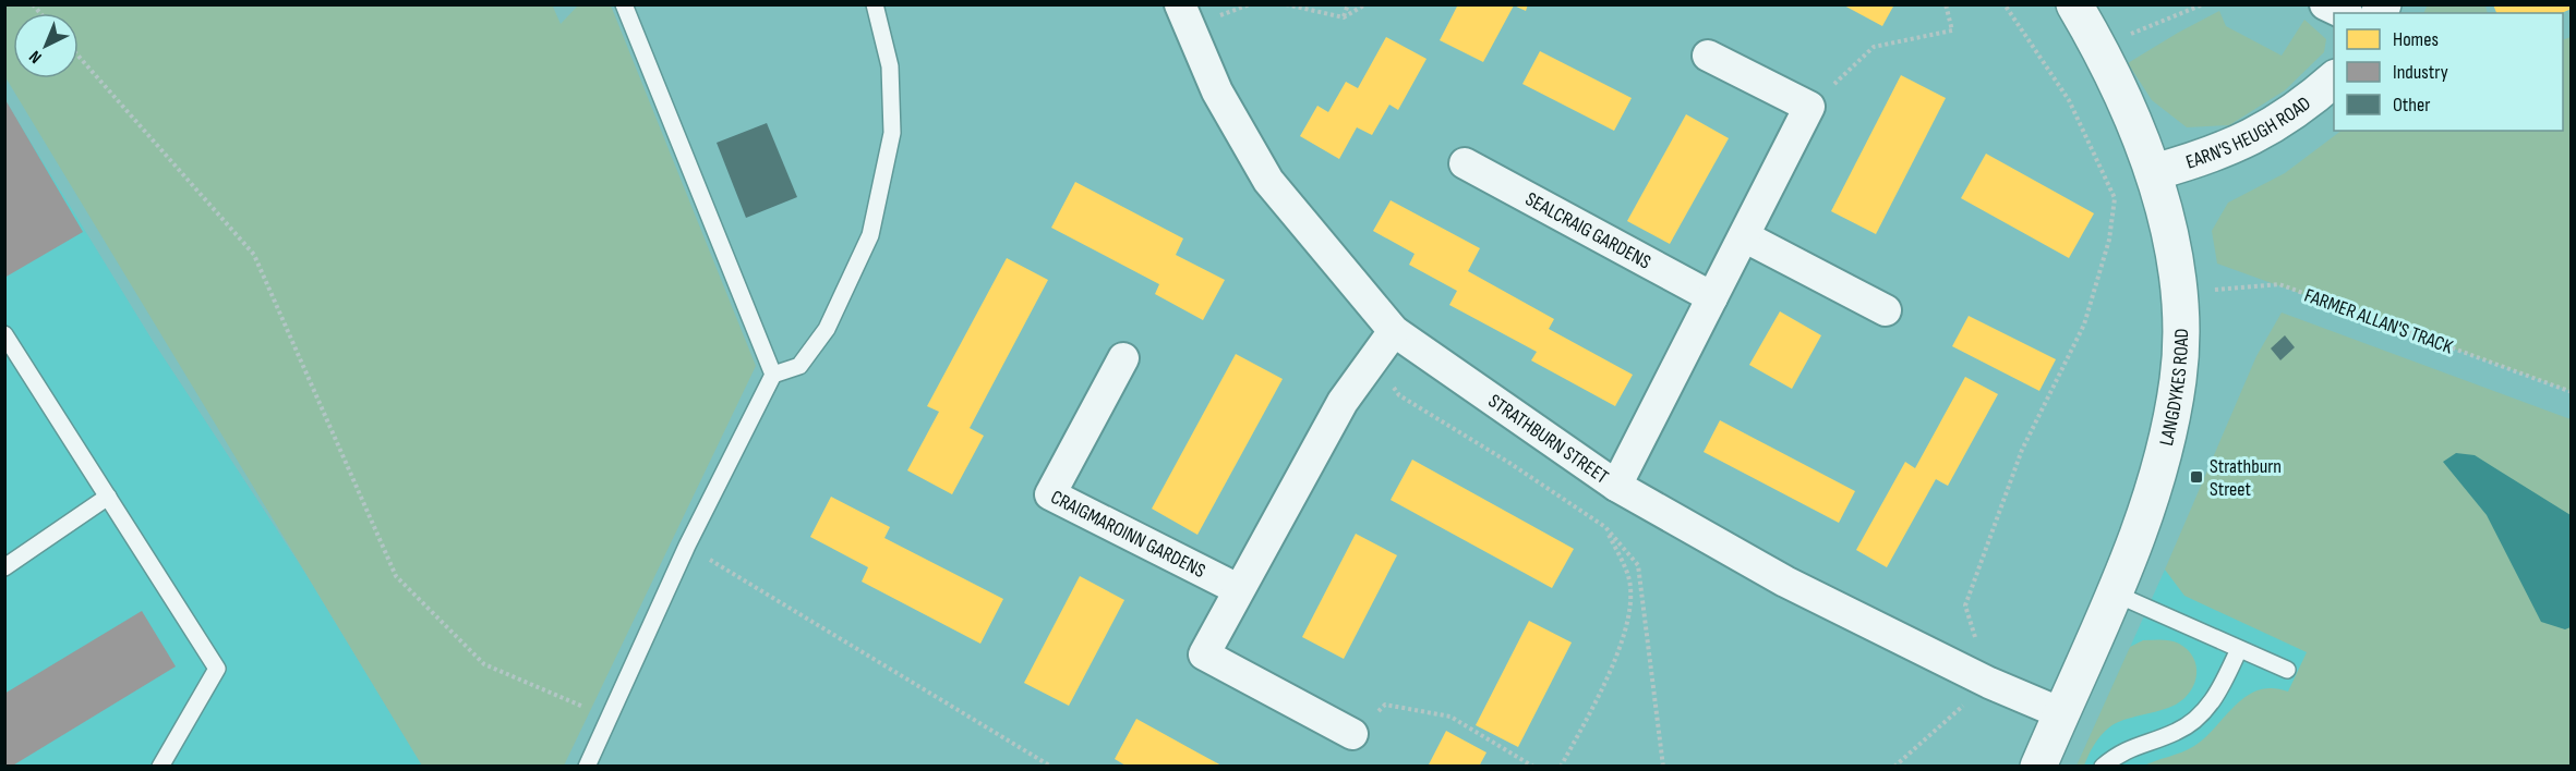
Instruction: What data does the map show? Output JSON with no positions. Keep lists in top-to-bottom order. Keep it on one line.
{"streets":{"street":["EARN'S HEUGH ROAD","SEALCRAIG GARDENS","LANGDYKES ROAD","STRATHBURN STREET","CRAIGMAROINN GARDENS"],"path":["FARMER ALLAN'S TRACK"]},"crossings":[["EARN'S HEUGH ROAD","LANGDYKES ROAD"],["FARMER ALLAN'S TRACK","LANGDYKES ROAD"],["LANGDYKES ROAD","STRATHBURN STREET"]],"places":{"transit":["Strathburn Street"]},"legend":["Homes","Industry","Other"],"north":"bottom left"}
